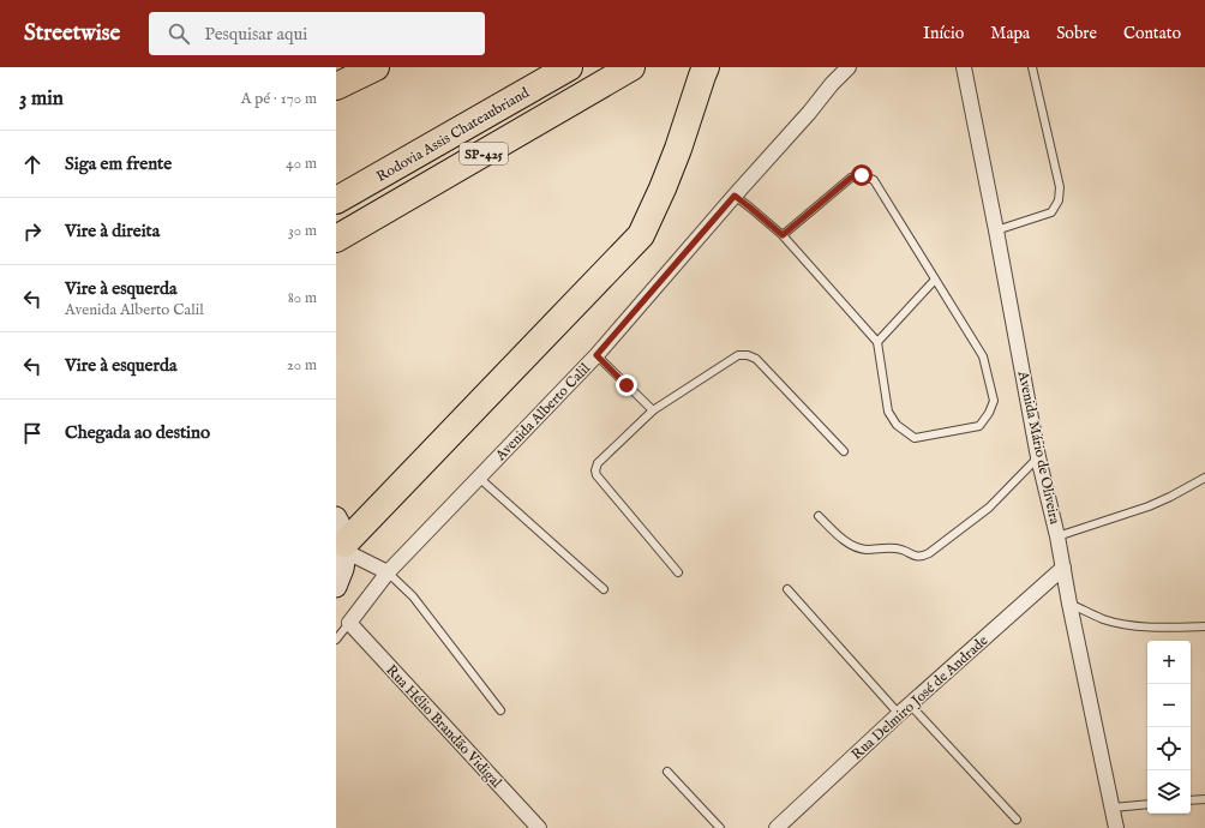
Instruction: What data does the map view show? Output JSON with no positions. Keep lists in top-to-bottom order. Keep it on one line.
{"streets":{"highway":["Rodovia Assis Chateaubriand","SP-425"],"street":["Avenida Alberto Calil","Avenida Mário de Oliveira","Rua Delmiro José de Andrade","Rua Hélio Brandão Vidigal"]},"crossings":[["Avenida Alberto Calil","Rua Hélio Brandão Vidigal"],["Avenida Mário de Oliveira","Rua Delmiro José de Andrade"]],"page":{"header":"Streetwise","search":"Pesquisar aqui","nav":["Início","Mapa","Sobre","Contato"],"heading":["3 min","A pé · 170 m"],"list":[["Siga em frente","40 m"],["Vire à direita","30 m"],["Vire à esquerda","Avenida Alberto Calil","80 m"],["Vire à esquerda","20 m"],"Chegada ao destino"],"map_buttons":["+","−"]}}
